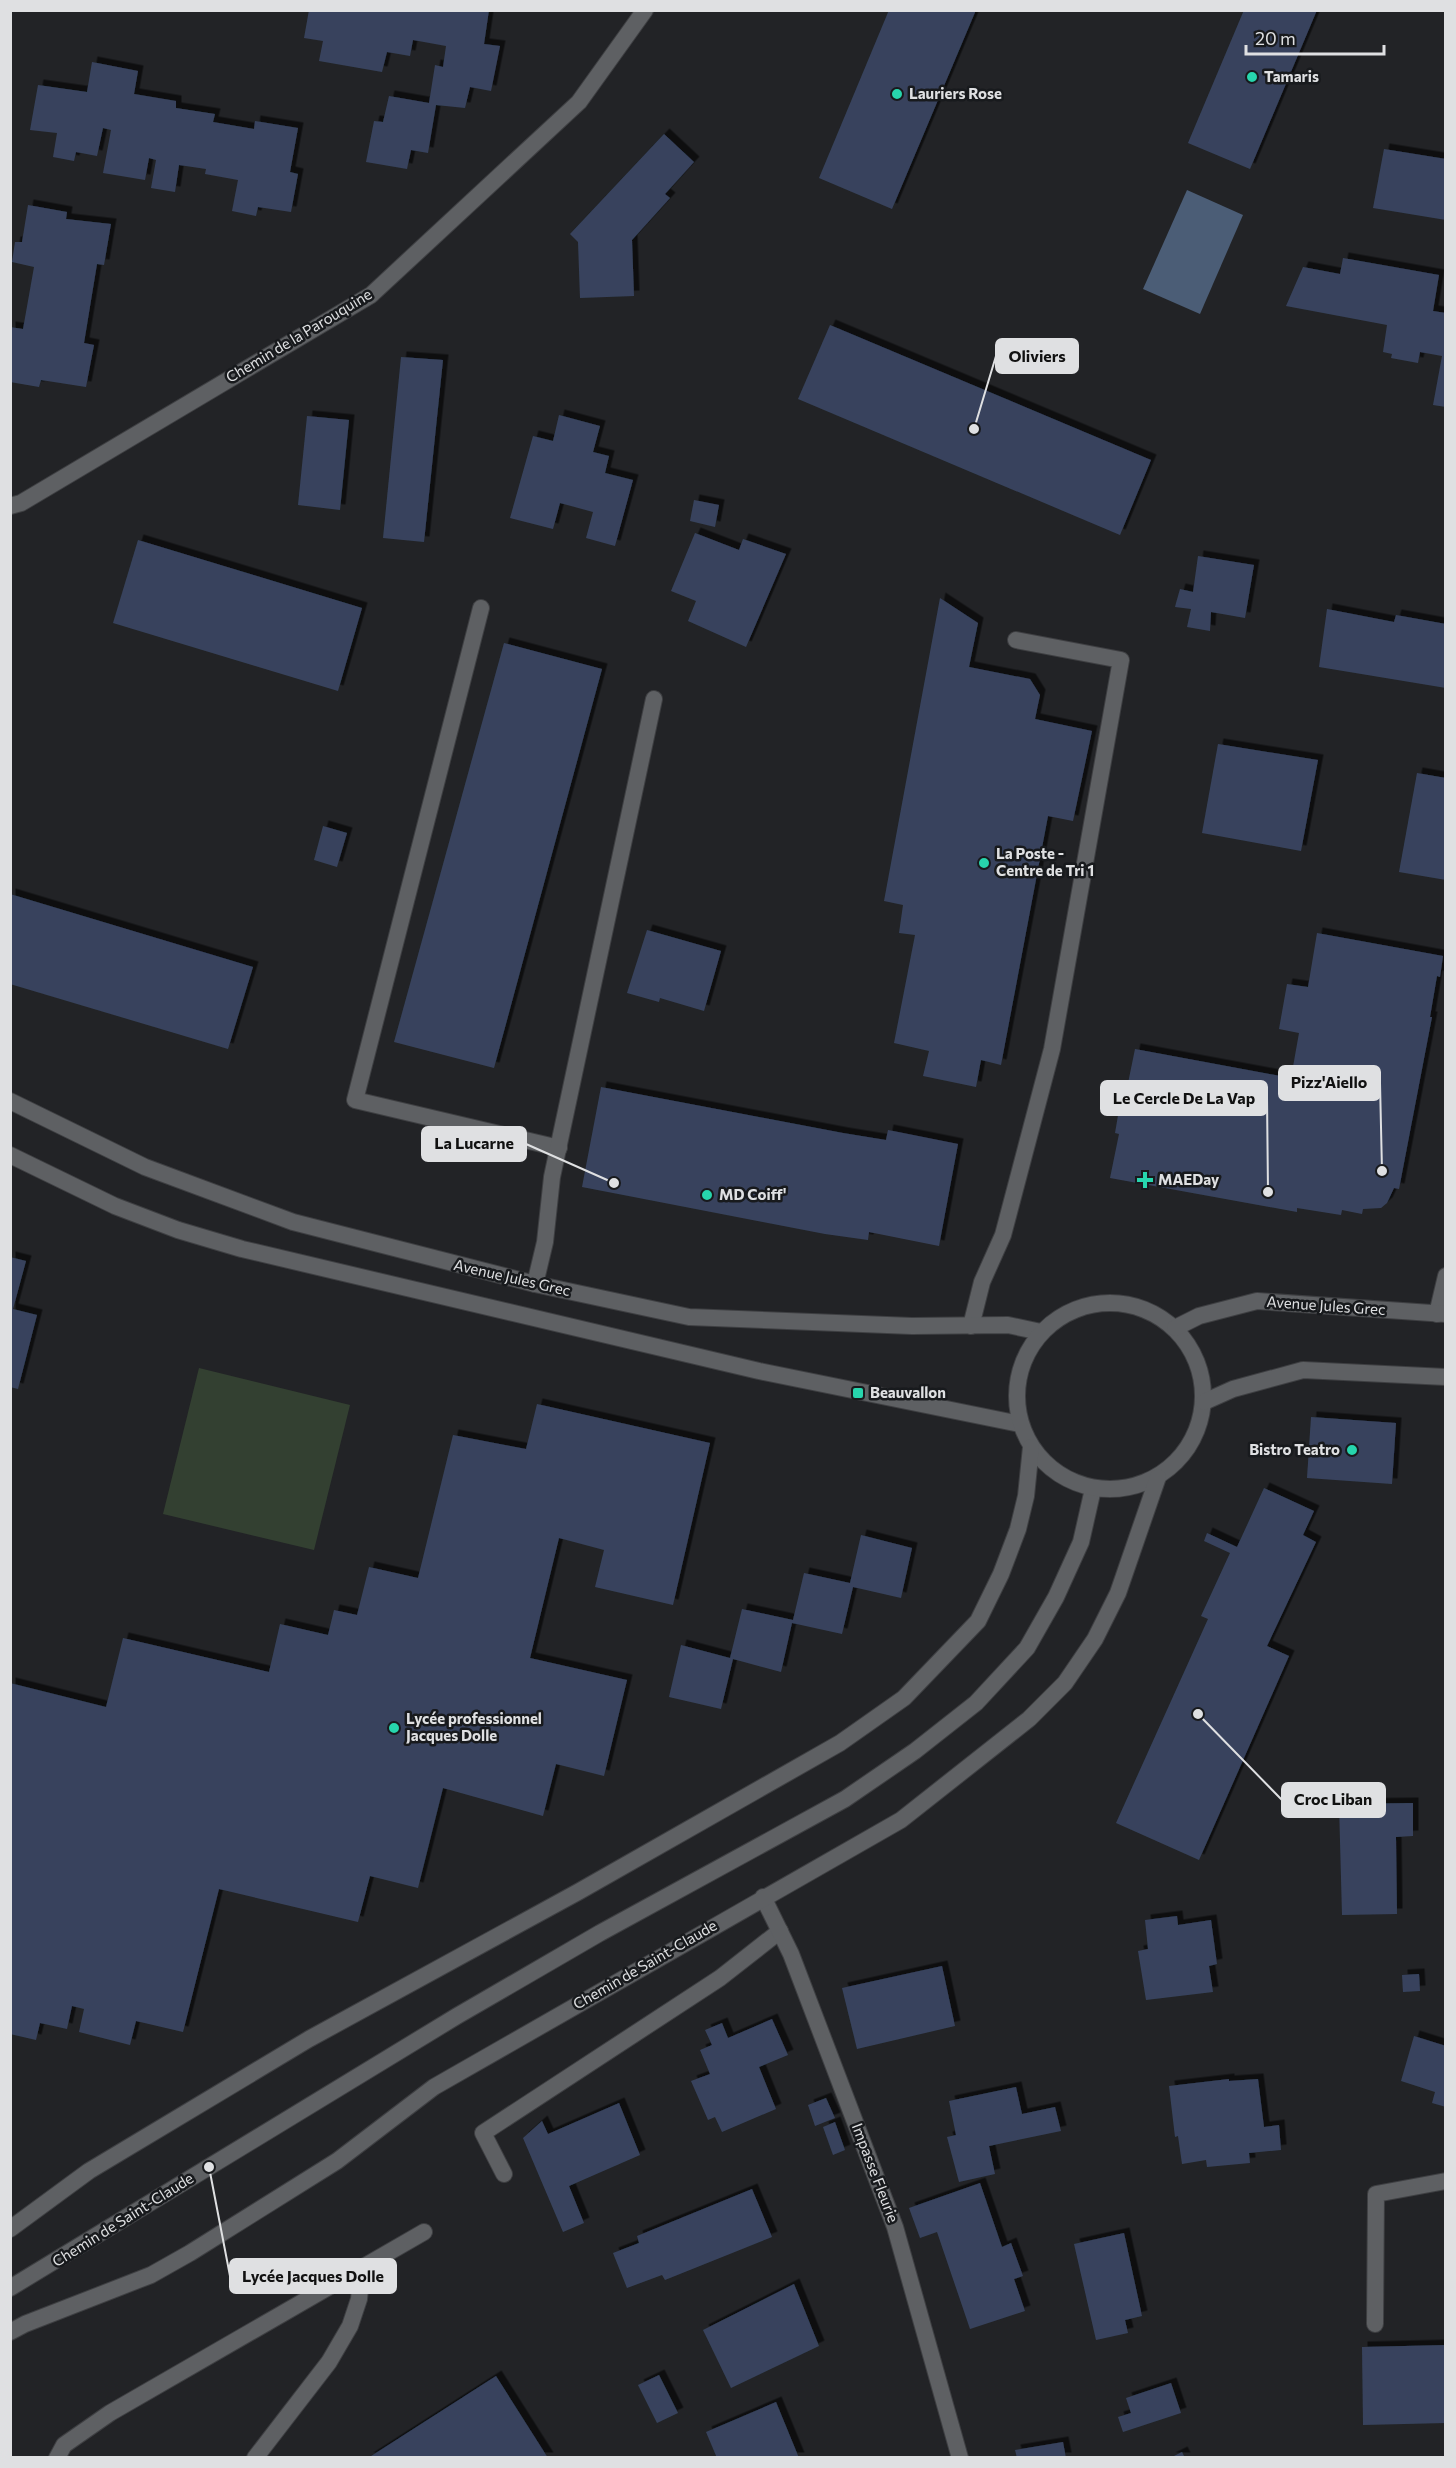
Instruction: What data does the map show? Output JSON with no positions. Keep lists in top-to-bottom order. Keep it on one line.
{"streets":{"street":["Chemin de la Parouquine","Avenue Jules Grec","Chemin de Saint-Claude","Impasse Fleurie"]},"crossings":[["Avenue Jules Grec","Chemin de Saint-Claude"],["Chemin de Saint-Claude","Impasse Fleurie"]],"places":{"other":["Tamaris","Lauriers Rose","Oliviers","La Poste - Centre de Tri 1","Pizz'Aiello","La Lucarne","Le Cercle De La Vap","MD Coiff'","Bistro Teatro","Croc Liban","Lycée professionnel Jacques Dolle","Lycée Jacques Dolle"],"health":["MAEDay"],"transit":["Beauvallon"]},"scale_bar":"20 m"}
